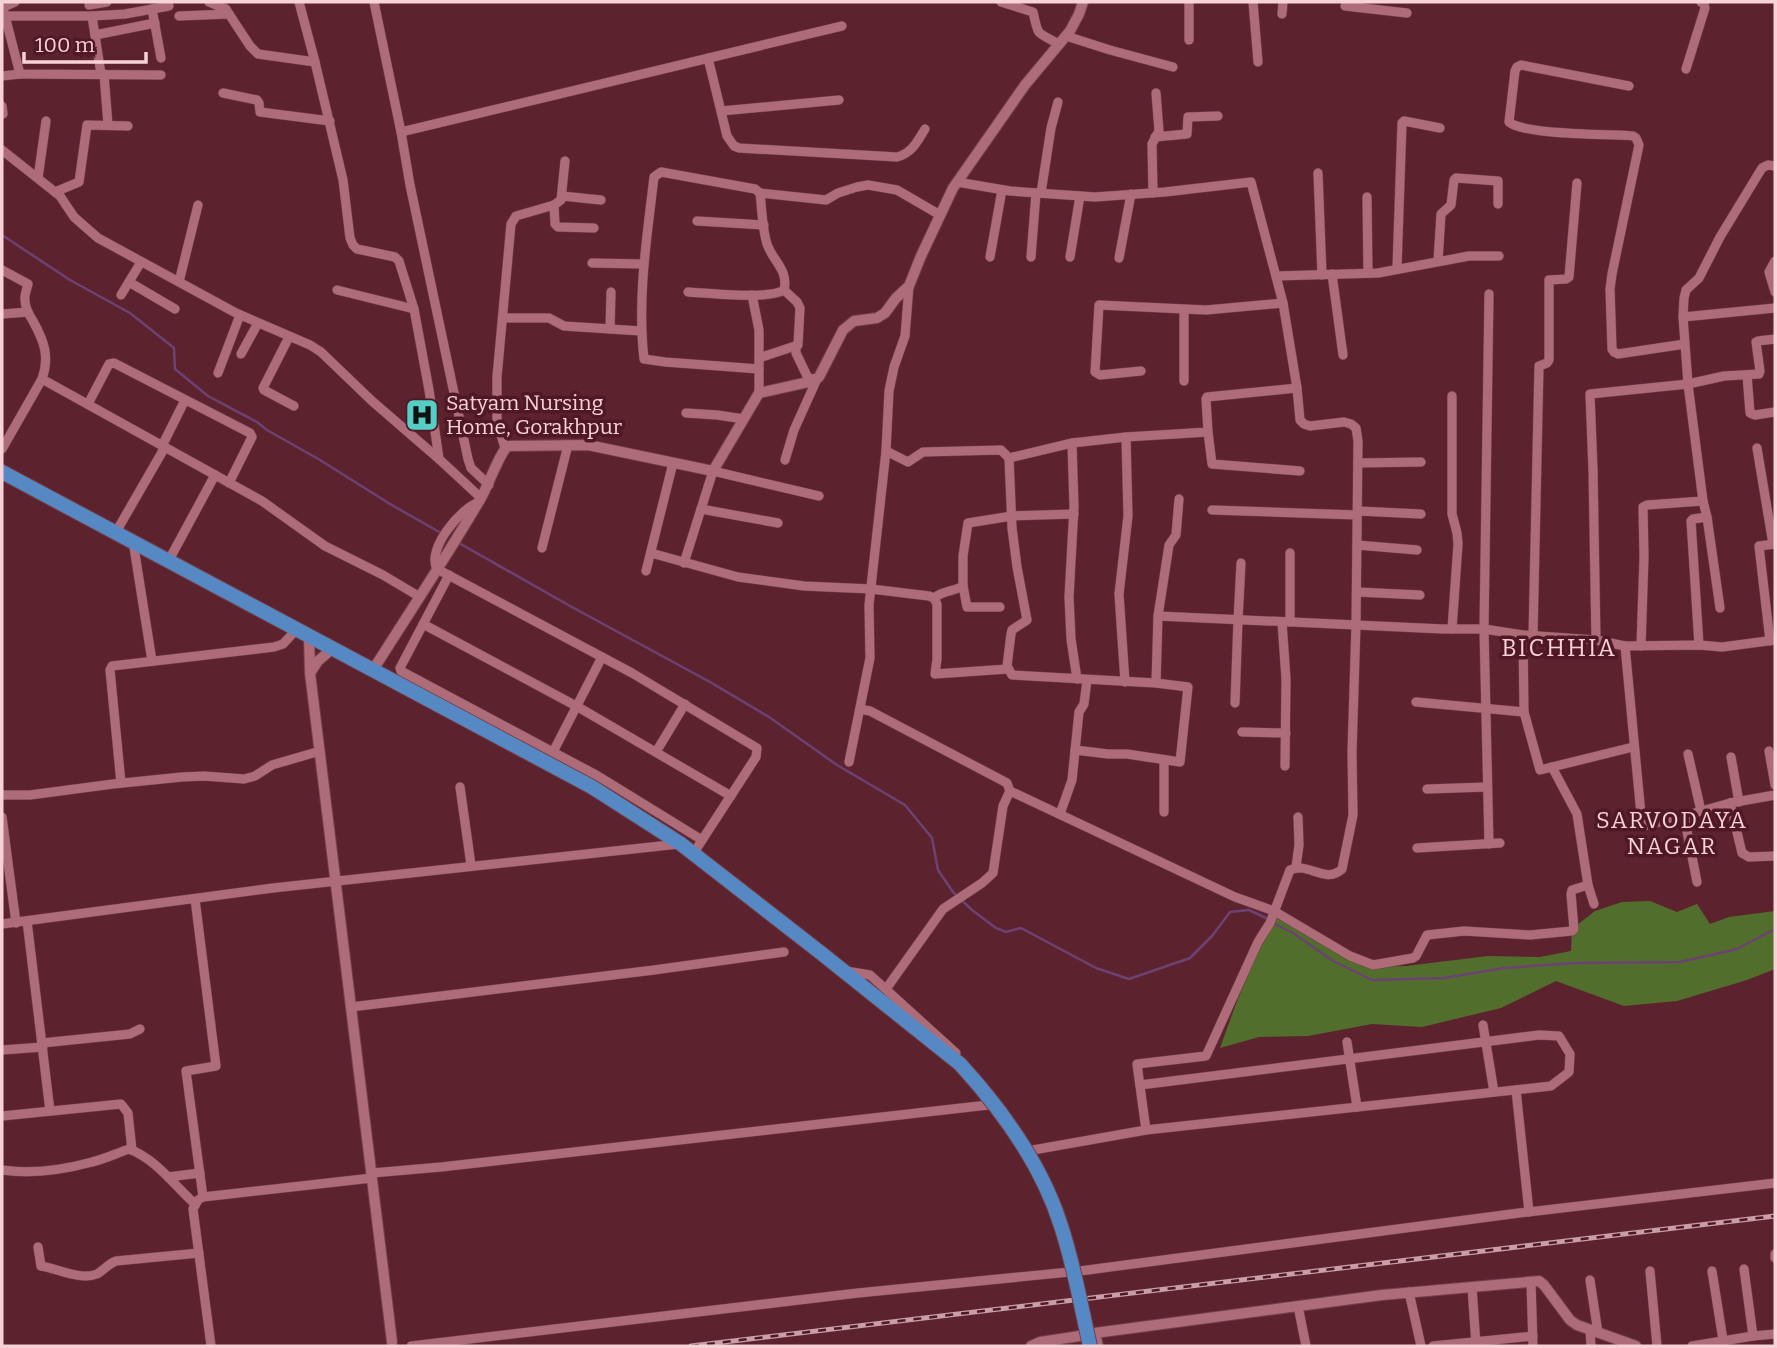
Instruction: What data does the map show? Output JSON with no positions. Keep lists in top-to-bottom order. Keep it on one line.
{"districts":["BICHHIA","SARVODAYA NAGAR"],"places":{"hospital":["Satyam Nursing Home, Gorakhpur"]},"scale_bar":"100 m"}
